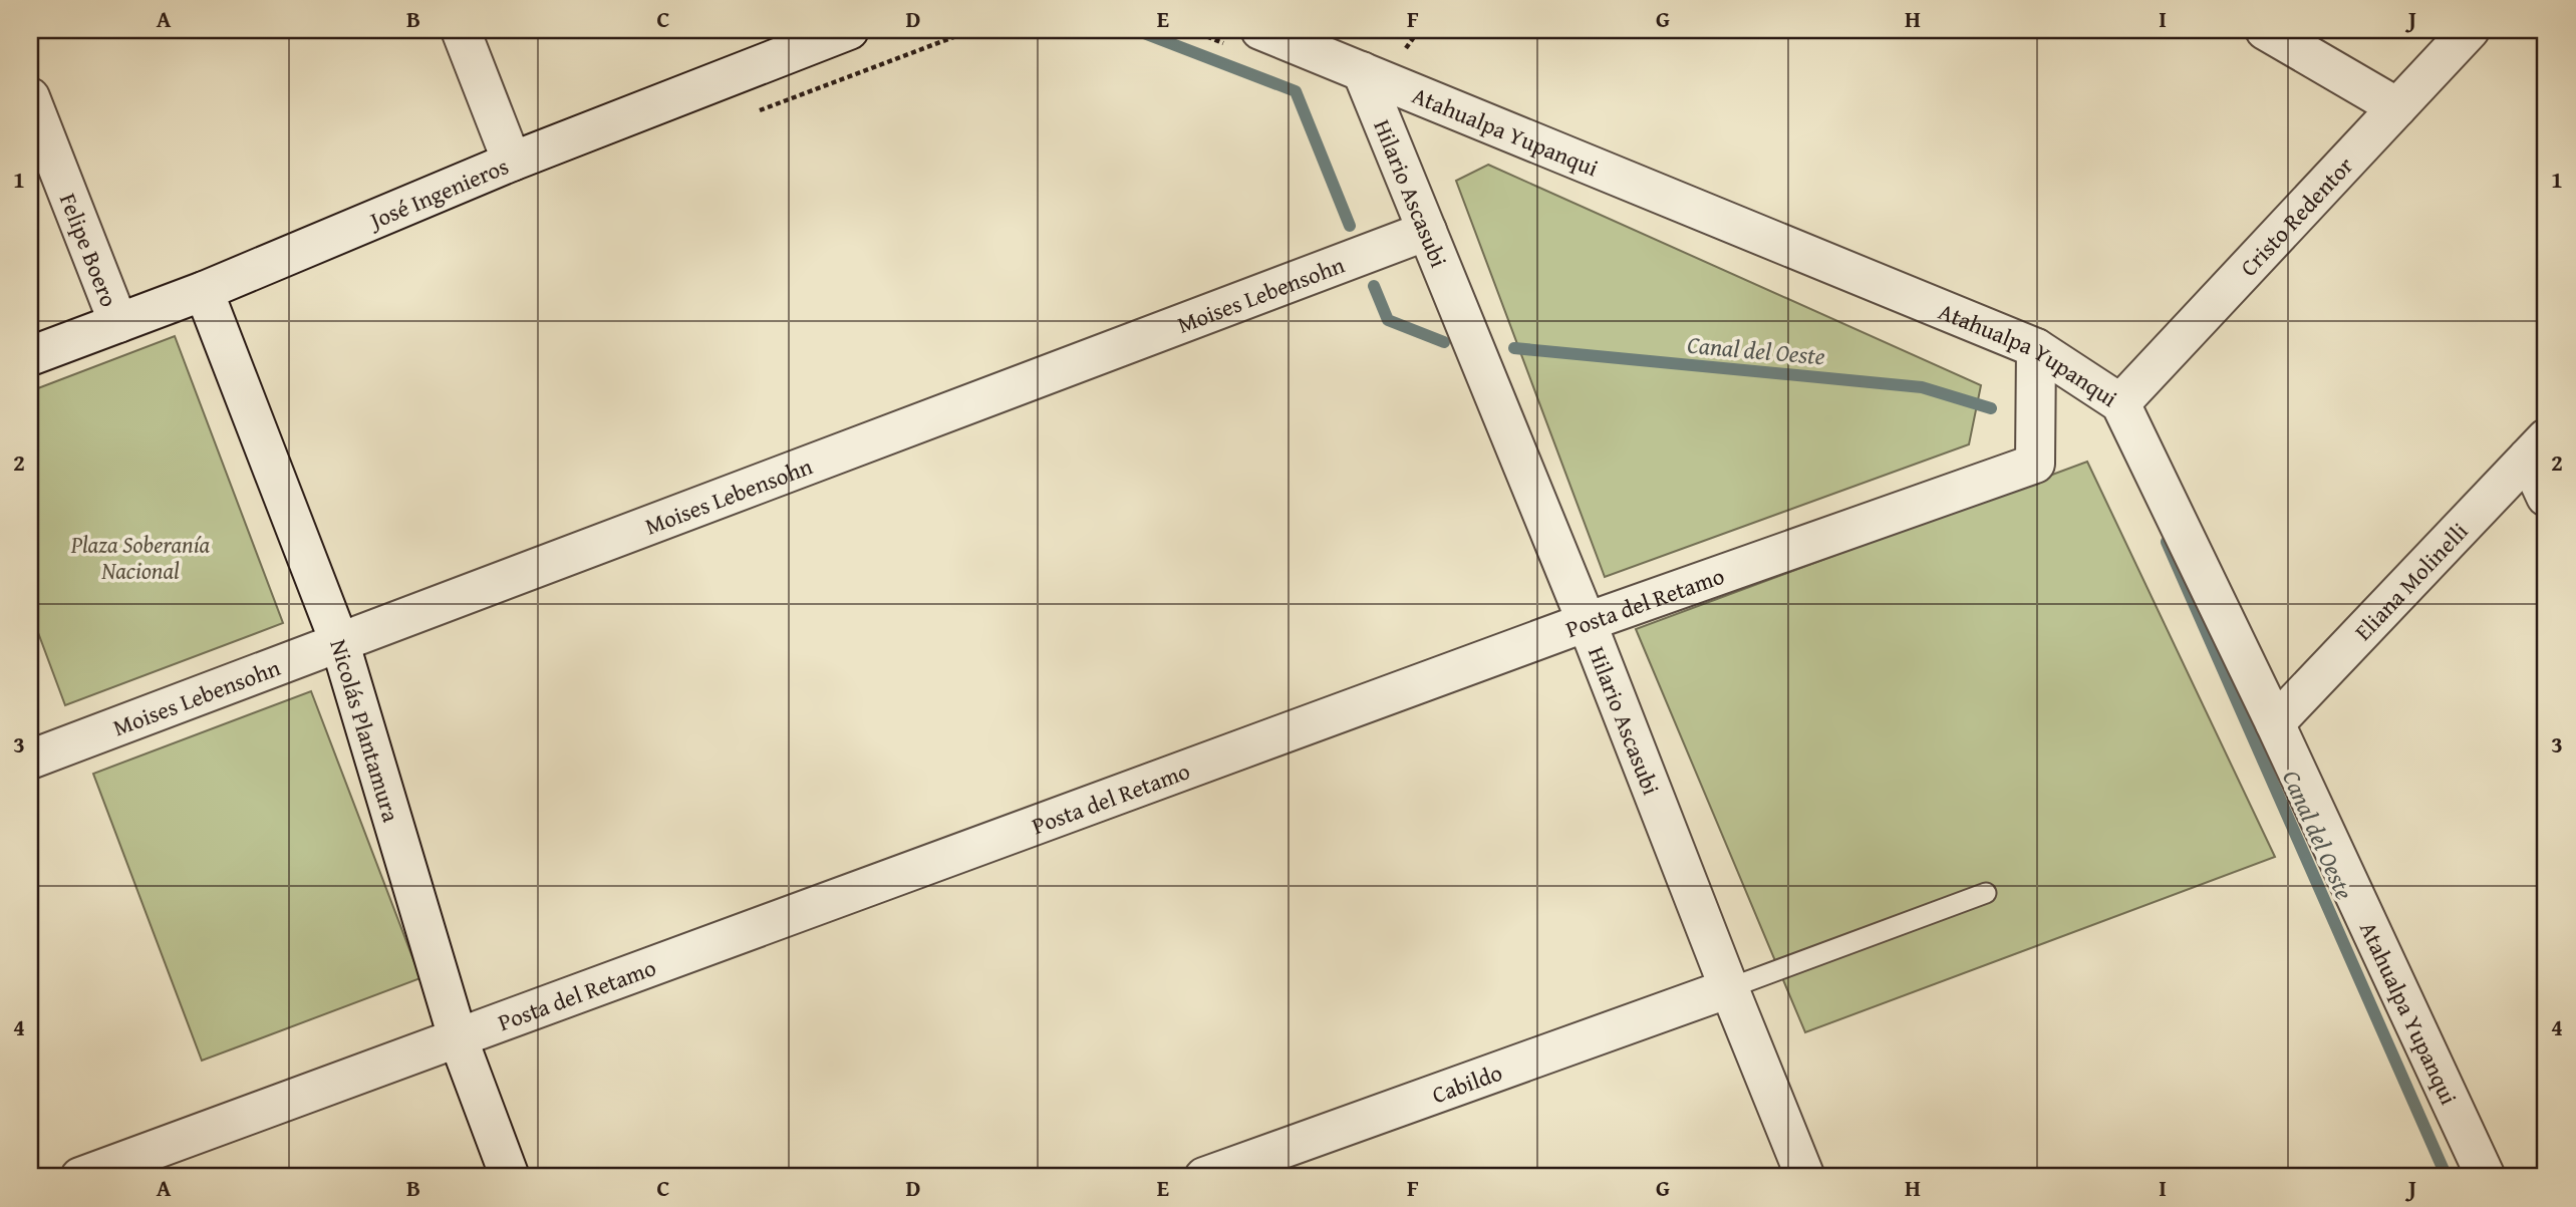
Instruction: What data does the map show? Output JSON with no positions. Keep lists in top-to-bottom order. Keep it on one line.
{"streets":{"street":["Atahualpa Yupanqui","José Ingenieros","Hilario Ascasubi","Cristo Redentor","Felipe Boero","Moises Lebensohn","Eliana Molinelli","Posta del Retamo","Nicolás Plantamura","Cabildo"]},"crossings":[["Atahualpa Yupanqui","Hilario Ascasubi"],["Atahualpa Yupanqui","Cristo Redentor"],["Atahualpa Yupanqui","Eliana Molinelli"],["Atahualpa Yupanqui","Posta del Retamo"],["José Ingenieros","Felipe Boero"],["José Ingenieros","Nicolás Plantamura"],["Hilario Ascasubi","Moises Lebensohn"],["Hilario Ascasubi","Posta del Retamo"],["Hilario Ascasubi","Cabildo"],["Moises Lebensohn","Nicolás Plantamura"],["Posta del Retamo","Nicolás Plantamura"]],"water":["Canal del Oeste"],"parks":["Plaza Soberanía Nacional"],"grid":{"columns":["A","B","C","D","E","F","G","H","I","J"],"rows":["1","2","3","4"]}}
